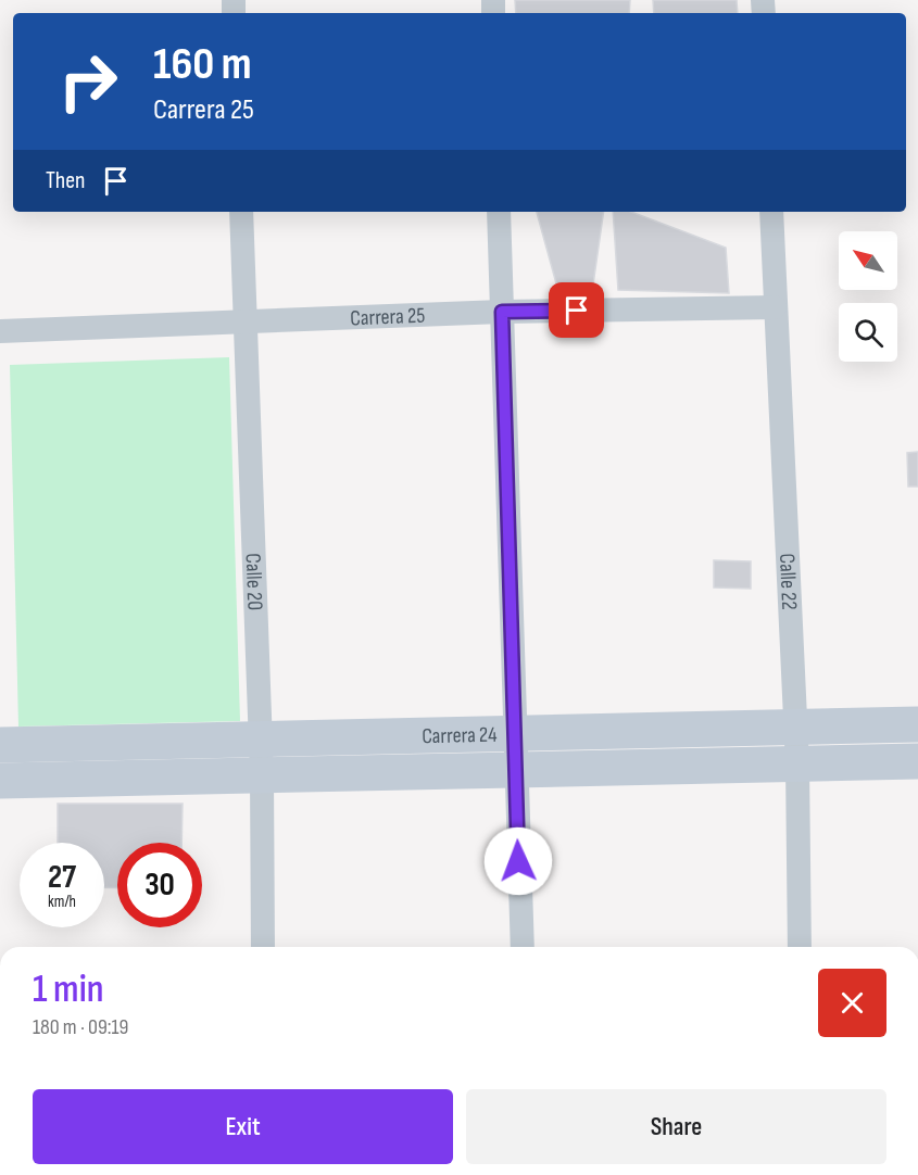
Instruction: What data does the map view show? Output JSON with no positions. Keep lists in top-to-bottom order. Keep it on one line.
{"streets":{"street":["Carrera 25","Calle 20","Calle 22","Carrera 24"]},"crossings":[["Carrera 25","Calle 20"],["Carrera 25","Calle 22"],["Calle 20","Carrera 24"],["Calle 22","Carrera 24"]],"north":"top left","page":{"turn":["160 m","Carrera 25"],"then":"Then","speed":"27 km/h","limit":"30","heading":["1 min","180 m · 09:19"],"buttons":["Exit","Share"]}}
